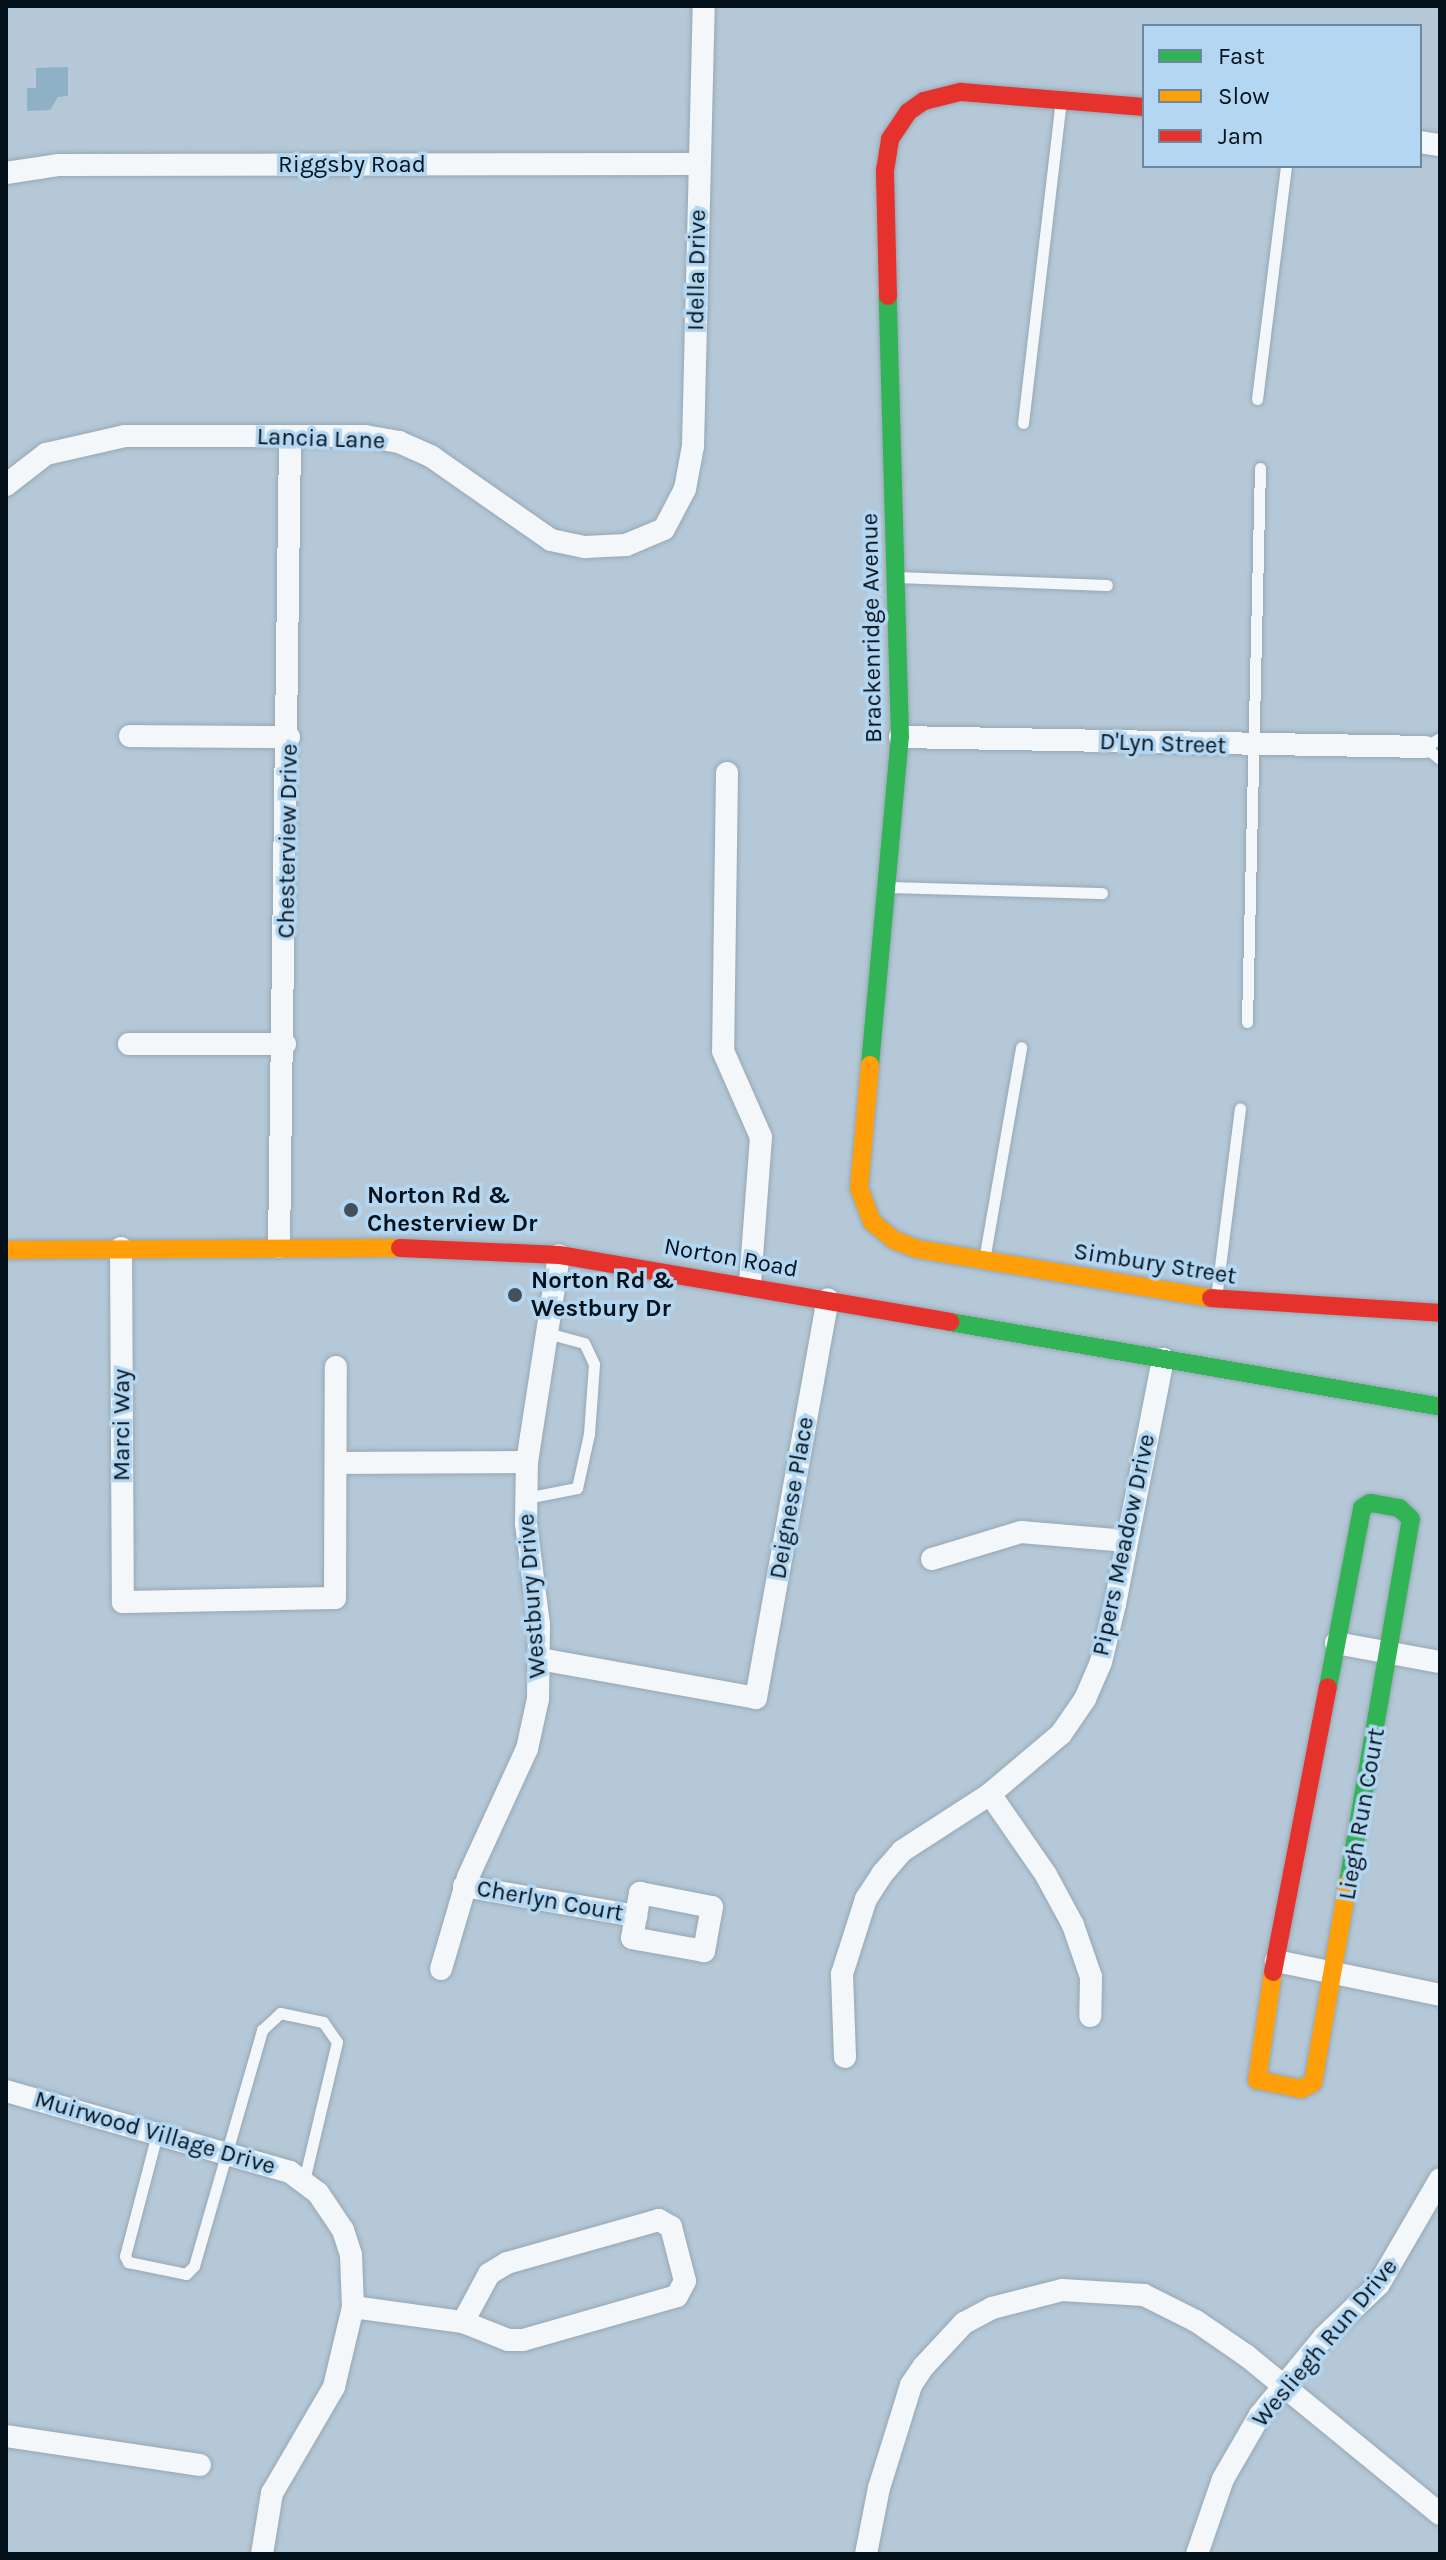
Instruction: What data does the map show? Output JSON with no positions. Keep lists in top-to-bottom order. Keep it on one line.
{"streets":{"street":["Riggsby Road","Idella Drive","Lancia Lane","Brackenridge Avenue","D'Lyn Street","Chesterview Drive","Norton Road","Simbury Street","Marci Way","Deignese Place","Pipers Meadow Drive","Westbury Drive","Liegh Run Court","Cherlyn Court","Muirwood Village Drive","Wesliegh Run Drive"]},"crossings":[["Riggsby Road","Idella Drive"],["Idella Drive","Lancia Lane"],["Lancia Lane","Chesterview Drive"],["Brackenridge Avenue","D'Lyn Street"],["Brackenridge Avenue","Simbury Street"],["Chesterview Drive","Norton Road"],["Norton Road","Marci Way"],["Norton Road","Deignese Place"],["Norton Road","Pipers Meadow Drive"],["Norton Road","Westbury Drive"],["Deignese Place","Westbury Drive"],["Westbury Drive","Cherlyn Court"]],"places":["Norton Rd & Chesterview Dr","Norton Rd & Westbury Dr"],"legend":["Fast","Slow","Jam"]}
